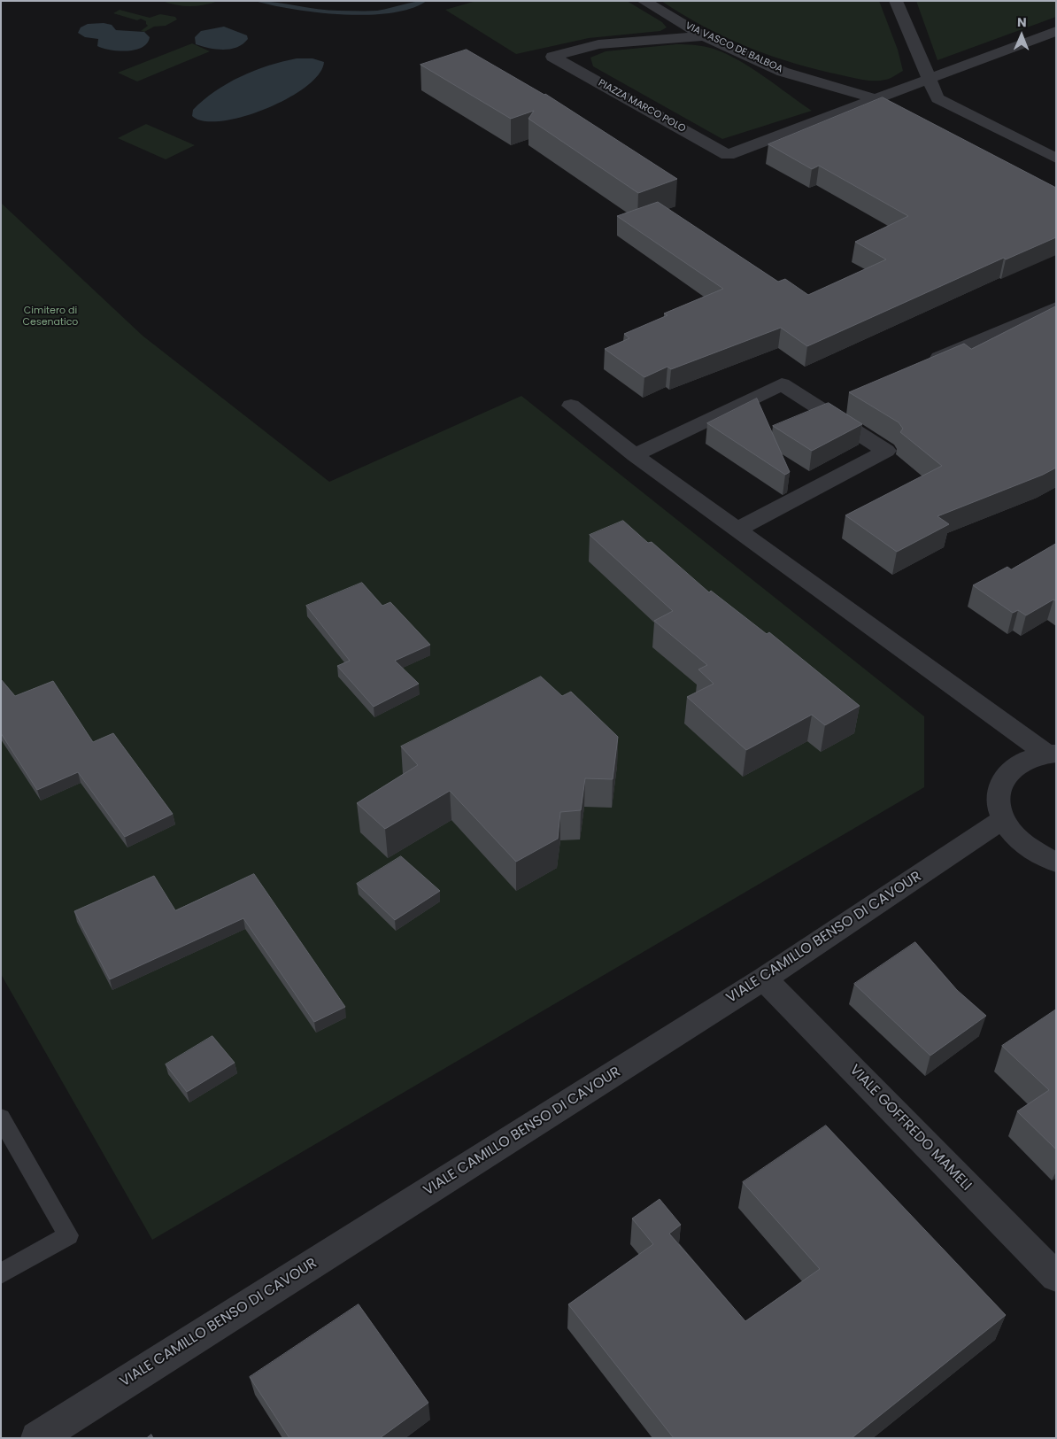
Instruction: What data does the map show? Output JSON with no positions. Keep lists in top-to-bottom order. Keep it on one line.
{"streets":{"street":["VIA VASCO DE BALBOA","PIAZZA MARCO POLO","VIALE CAMILLO BENSO DI CAVOUR","VIALE GOFFREDO MAMELI"]},"crossings":[["VIA VASCO DE BALBOA","PIAZZA MARCO POLO"],["VIALE CAMILLO BENSO DI CAVOUR","VIALE GOFFREDO MAMELI"]],"parks":["Cimitero di Cesenatico"],"north":"top"}
